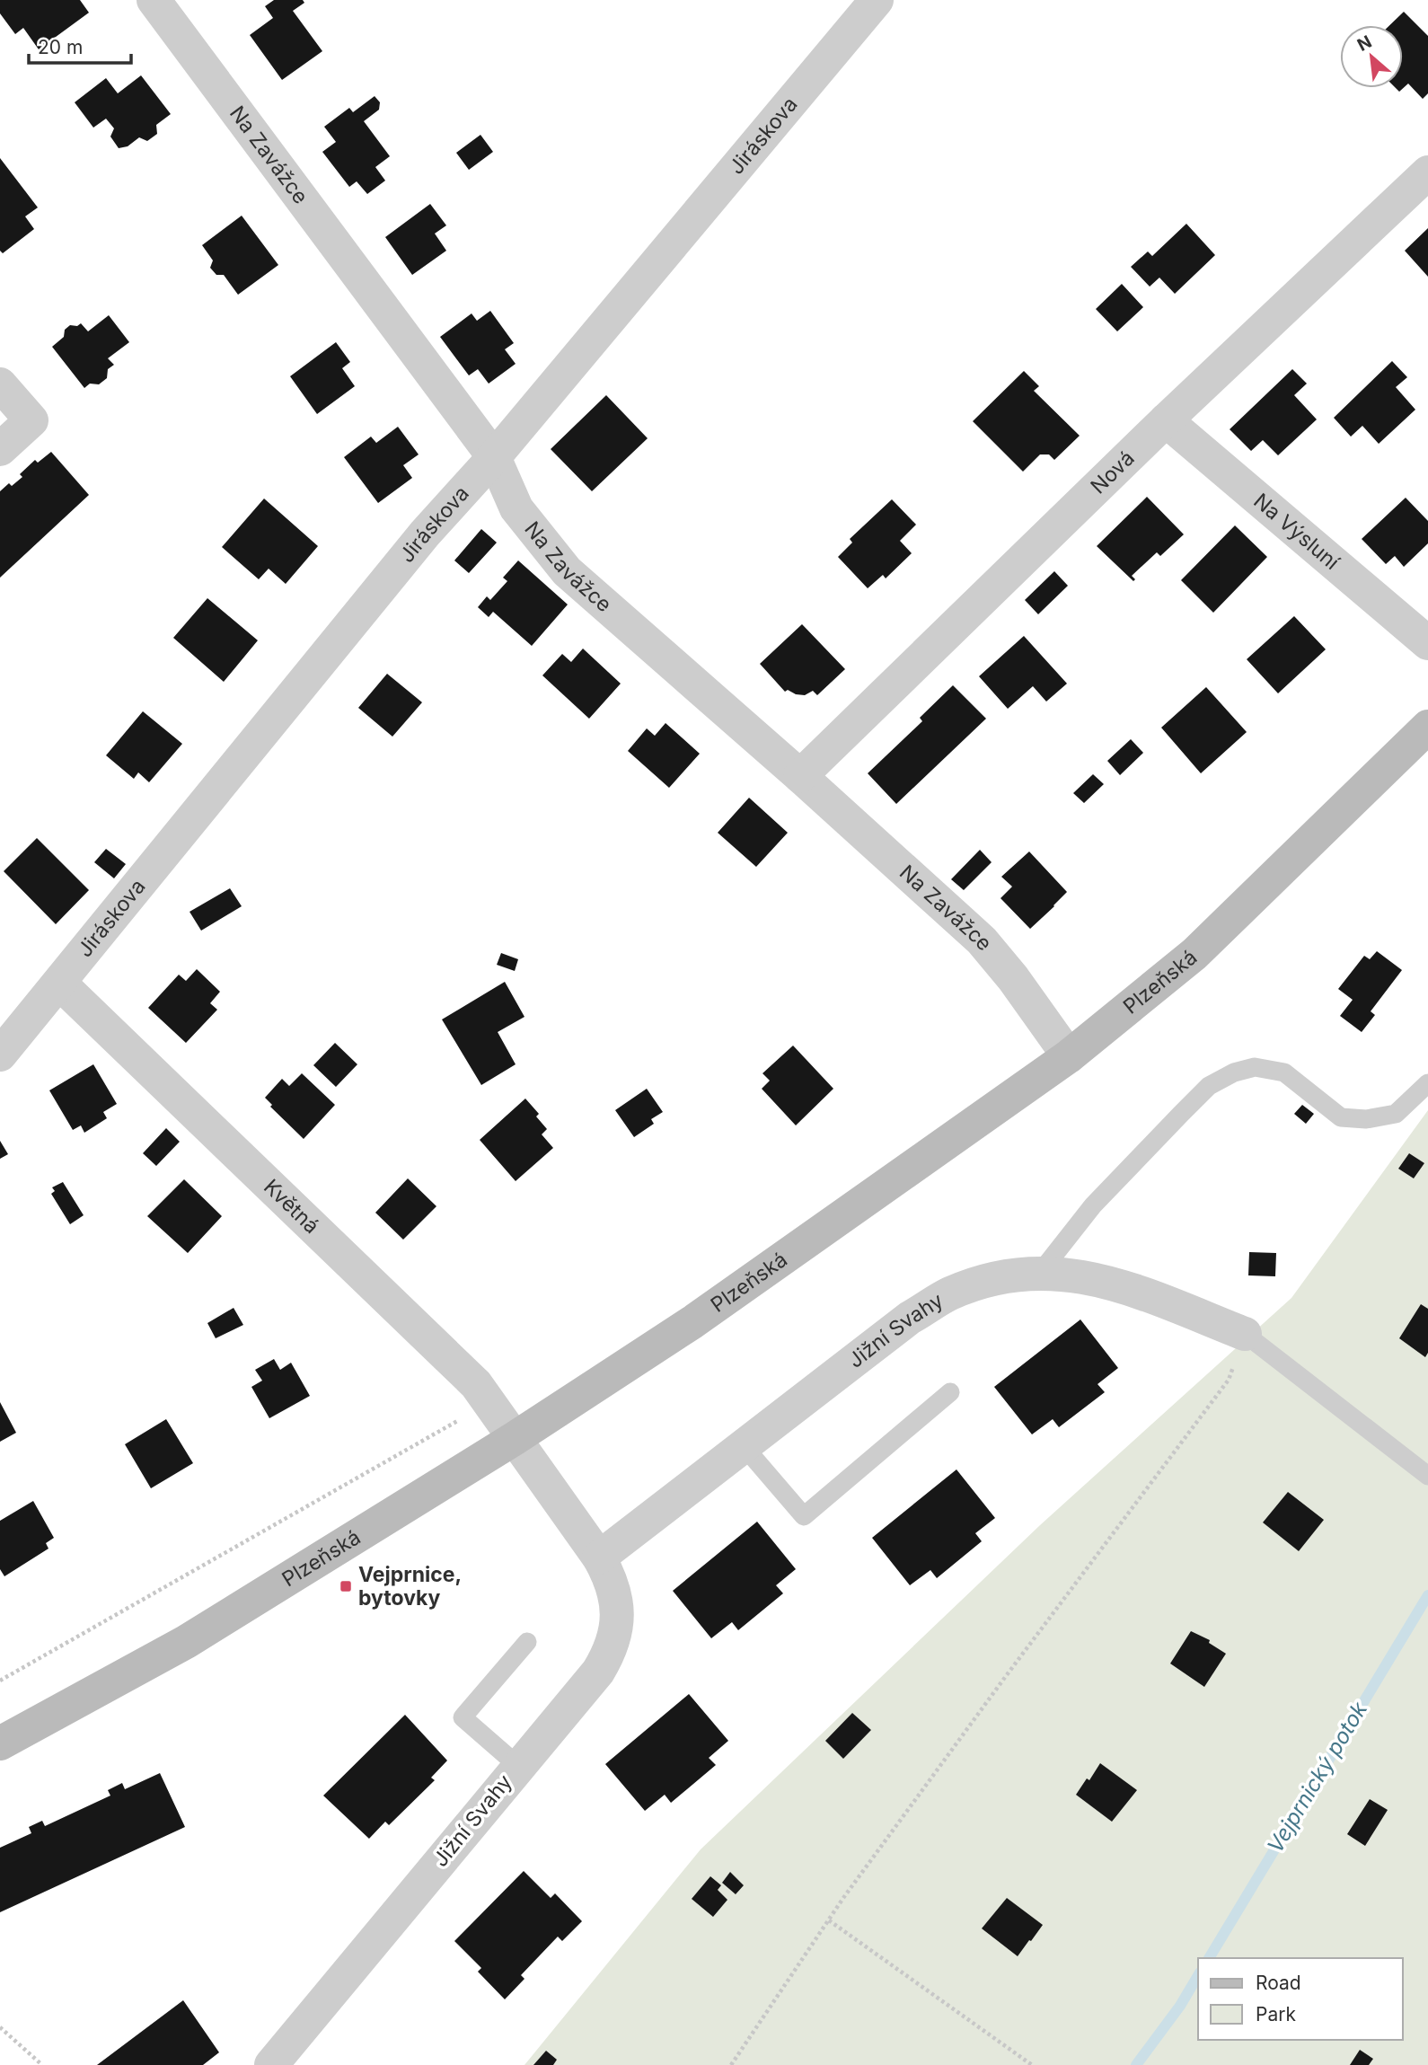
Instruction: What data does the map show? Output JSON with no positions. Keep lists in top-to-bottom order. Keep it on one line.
{"streets":{"main road":["Plzeňská"],"street":["Jiráskova","Na Zavážce","Nová","Na Výsluní","Květná","Jižní Svahy"]},"crossings":[["Jiráskova","Na Zavážce"],["Jiráskova","Květná"],["Na Zavážce","Nová"],["Na Zavážce","Plzeňská"],["Nová","Na Výsluní"],["Plzeňská","Květná"],["Plzeňská","Jižní Svahy"],["Květná","Jižní Svahy"]],"water":["Vejprnický potok"],"places":{"transit":["Vejprnice, bytovky"]},"legend":["Road","Park"],"scale_bar":"20 m","north":"top left"}
